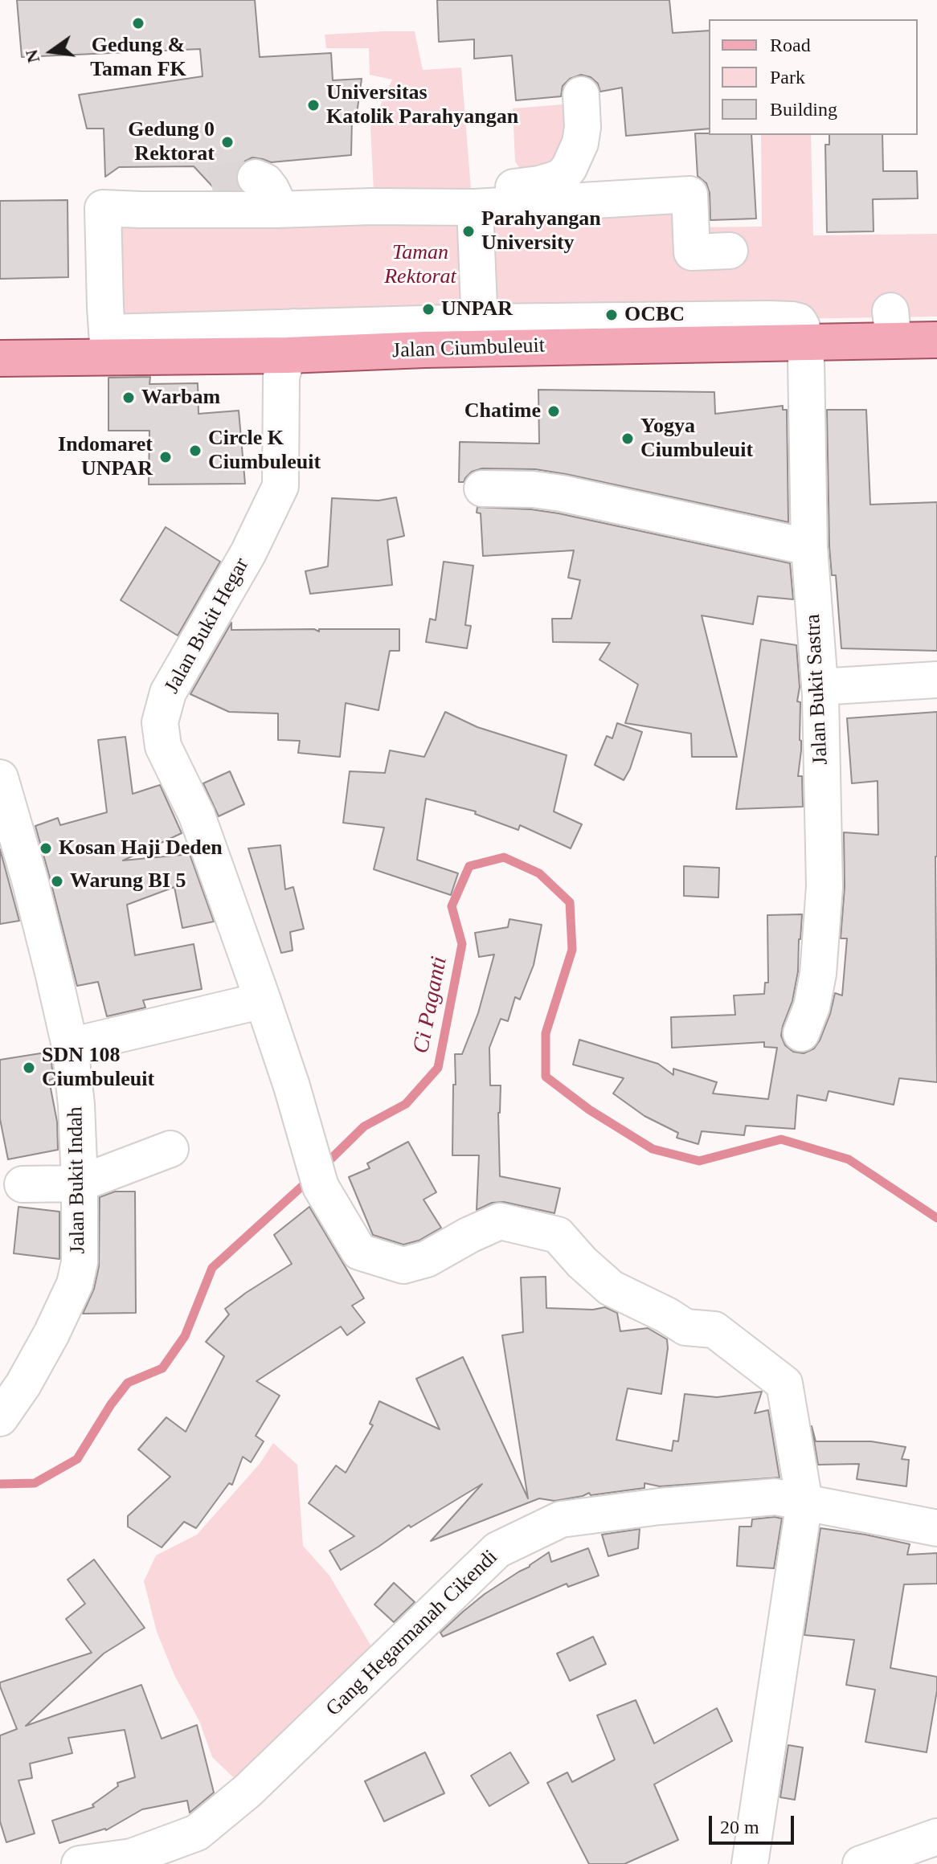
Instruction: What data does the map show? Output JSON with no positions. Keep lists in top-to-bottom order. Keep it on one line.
{"streets":{"main road":["Jalan Ciumbuleuit"],"street":["Jalan Bukit Hegar","Jalan Bukit Sastra","Jalan Bukit Indah","Gang Hegarmanah Cikendi"]},"crossings":[["Jalan Ciumbuleuit","Jalan Bukit Hegar"],["Jalan Ciumbuleuit","Jalan Bukit Sastra"],["Jalan Bukit Hegar","Gang Hegarmanah Cikendi"]],"water":["Ci Paganti"],"parks":["Taman Rektorat"],"places":["Gedung & Taman FK","Universitas Katolik Parahyangan","Gedung 0 Rektorat","Parahyangan University","UNPAR","OCBC","Warbam","Chatime","Yogya Ciumbuleuit","Circle K Ciumbuleuit","Indomaret UNPAR","Kosan Haji Deden","Warung BI 5","SDN 108 Ciumbuleuit"],"legend":["Road","Park","Building"],"scale_bar":"20 m","north":"left"}
